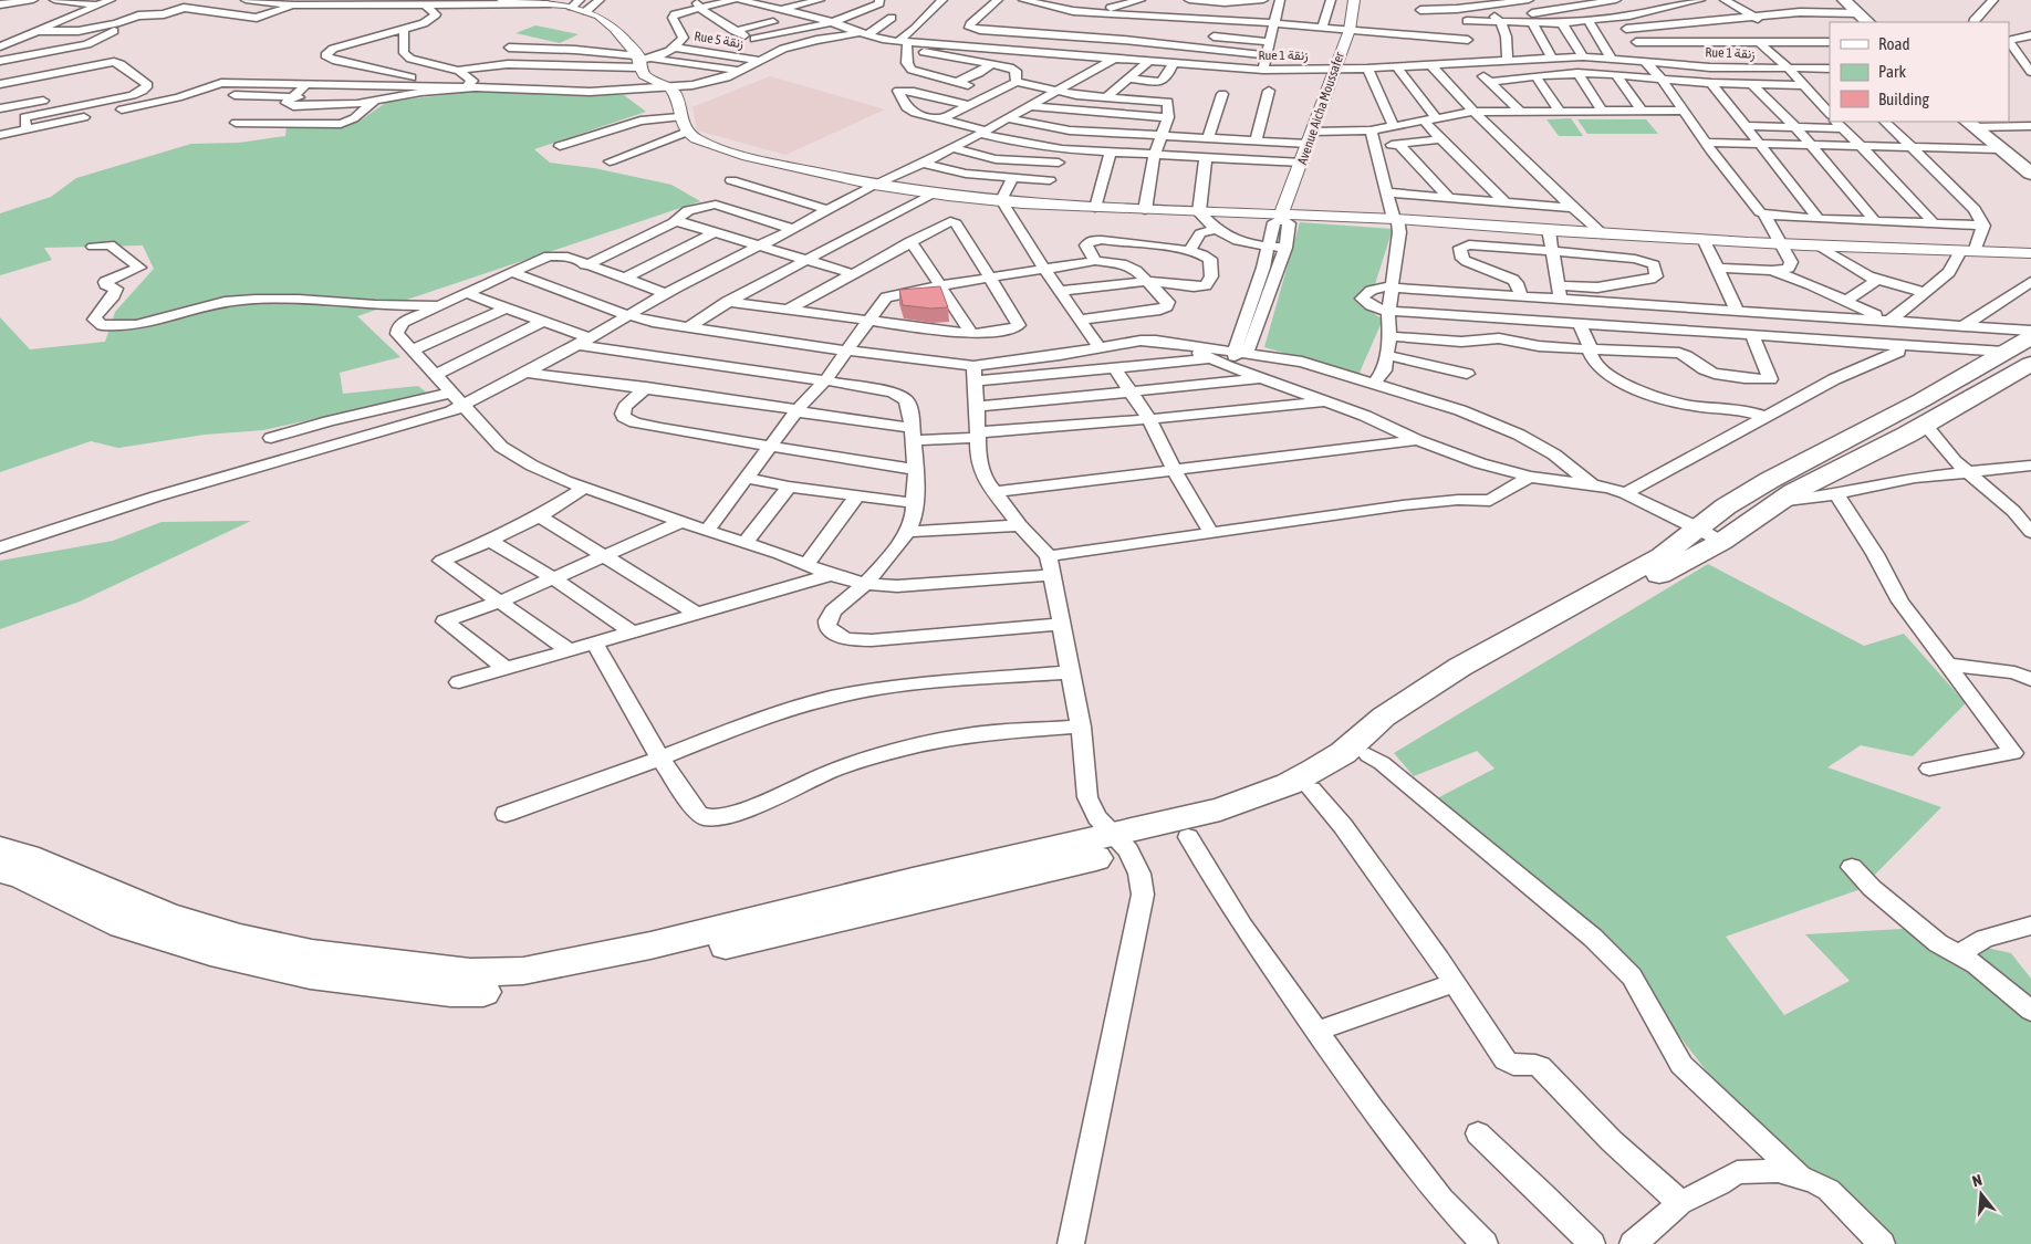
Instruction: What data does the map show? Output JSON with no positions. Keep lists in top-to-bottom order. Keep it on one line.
{"streets":{"street":["Rue 5 زنقة","Rue 1 زنقة","Avenue Aicha Moussafer"]},"crossings":[["Rue 1 زنقة","Avenue Aicha Moussafer"]],"legend":["Road","Park","Building"],"north":"top"}
